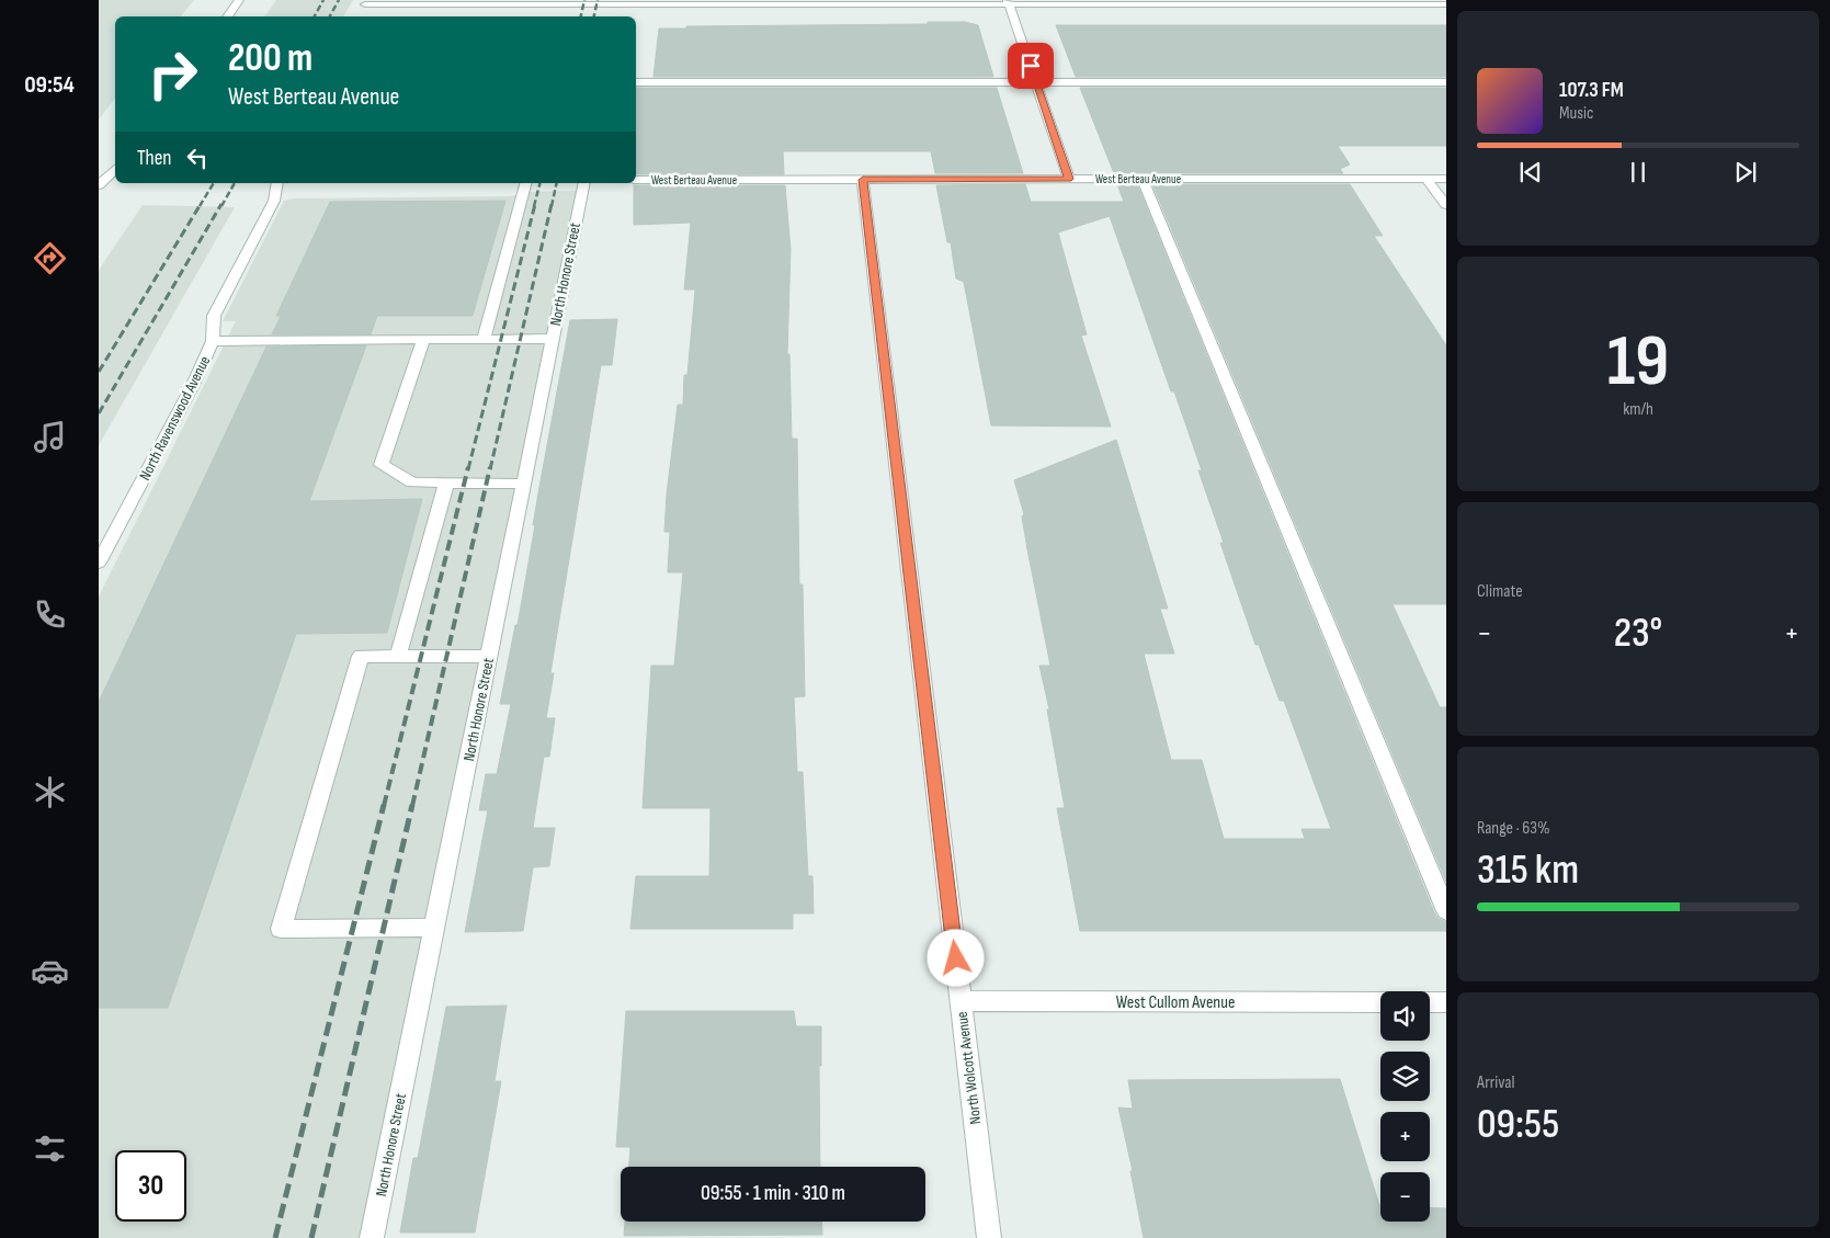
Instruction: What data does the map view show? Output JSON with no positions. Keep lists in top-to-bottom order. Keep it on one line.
{"streets":{"street":["West Berteau Avenue","North Honore Street","North Ravenswood Avenue","West Cullom Avenue","North Wolcott Avenue"]},"crossings":[["West Berteau Avenue","North Wolcott Avenue"],["West Cullom Avenue","North Wolcott Avenue"]],"page":{"tabs":"09:54","turn":["200 m","West Berteau Avenue"],"song":["107.3 FM","Music"],"then":"Then","tile":[["19","km/h"],"Climate",["Range · 63%","315 km"],["Arrival","09:55"]],"heat":["−","23°","+"],"map_buttons":["+","−"],"limit":"30","trip":"09:55 · 1 min · 310 m"}}
